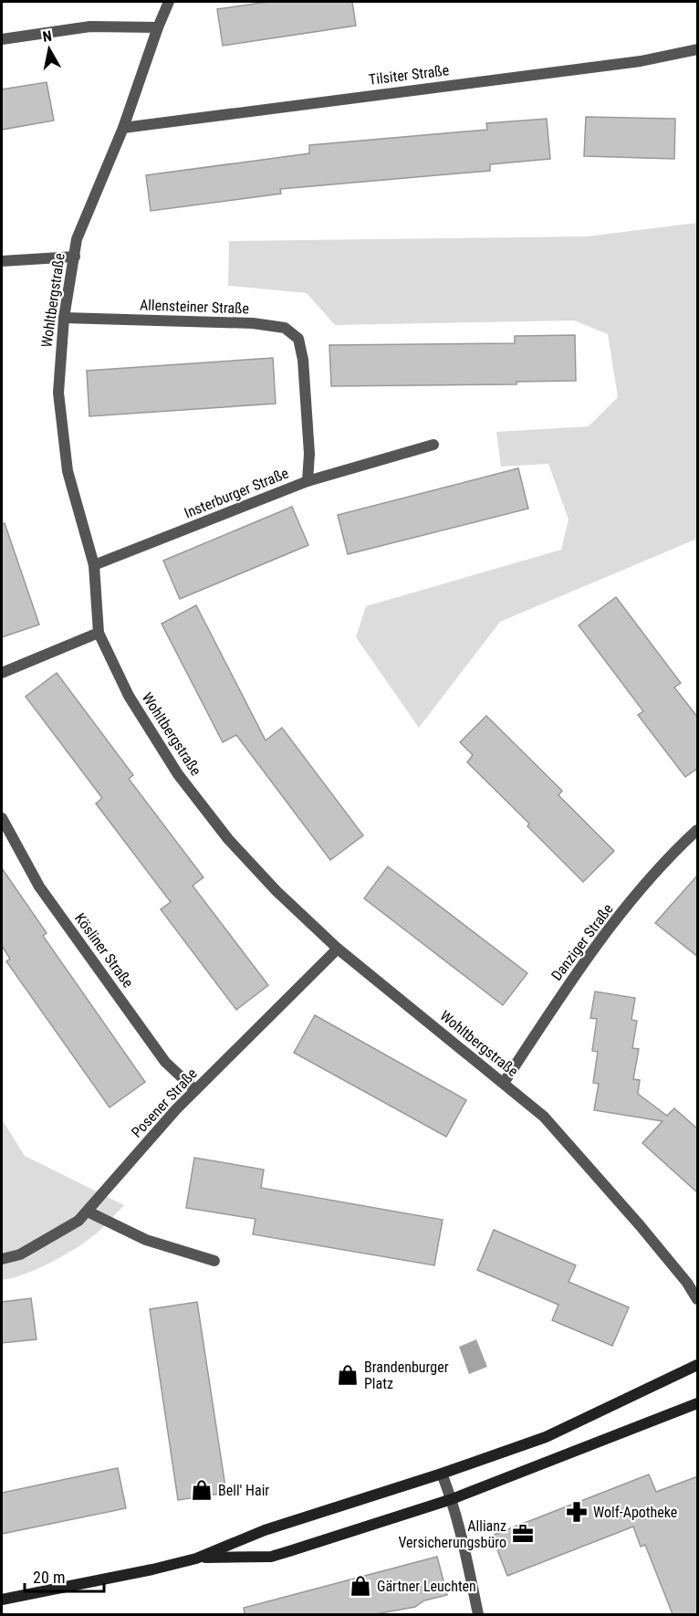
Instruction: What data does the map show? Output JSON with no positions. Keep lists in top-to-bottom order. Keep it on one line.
{"streets":{"street":["Tilsiter Straße","Wohltbergstraße","Allensteiner Straße","Insterburger Straße","Danziger Straße","Kösliner Straße","Posener Straße"]},"crossings":[["Tilsiter Straße","Wohltbergstraße"],["Wohltbergstraße","Allensteiner Straße"],["Wohltbergstraße","Insterburger Straße"],["Wohltbergstraße","Danziger Straße"],["Wohltbergstraße","Posener Straße"],["Allensteiner Straße","Insterburger Straße"],["Kösliner Straße","Posener Straße"]],"places":{"shop":["Brandenburger Platz","Bell' Hair","Gärtner Leuchten"],"pharmacy":["Wolf-Apotheke"],"office":["Allianz Versicherungsbüro"]},"scale_bar":"20 m","north":"top"}
